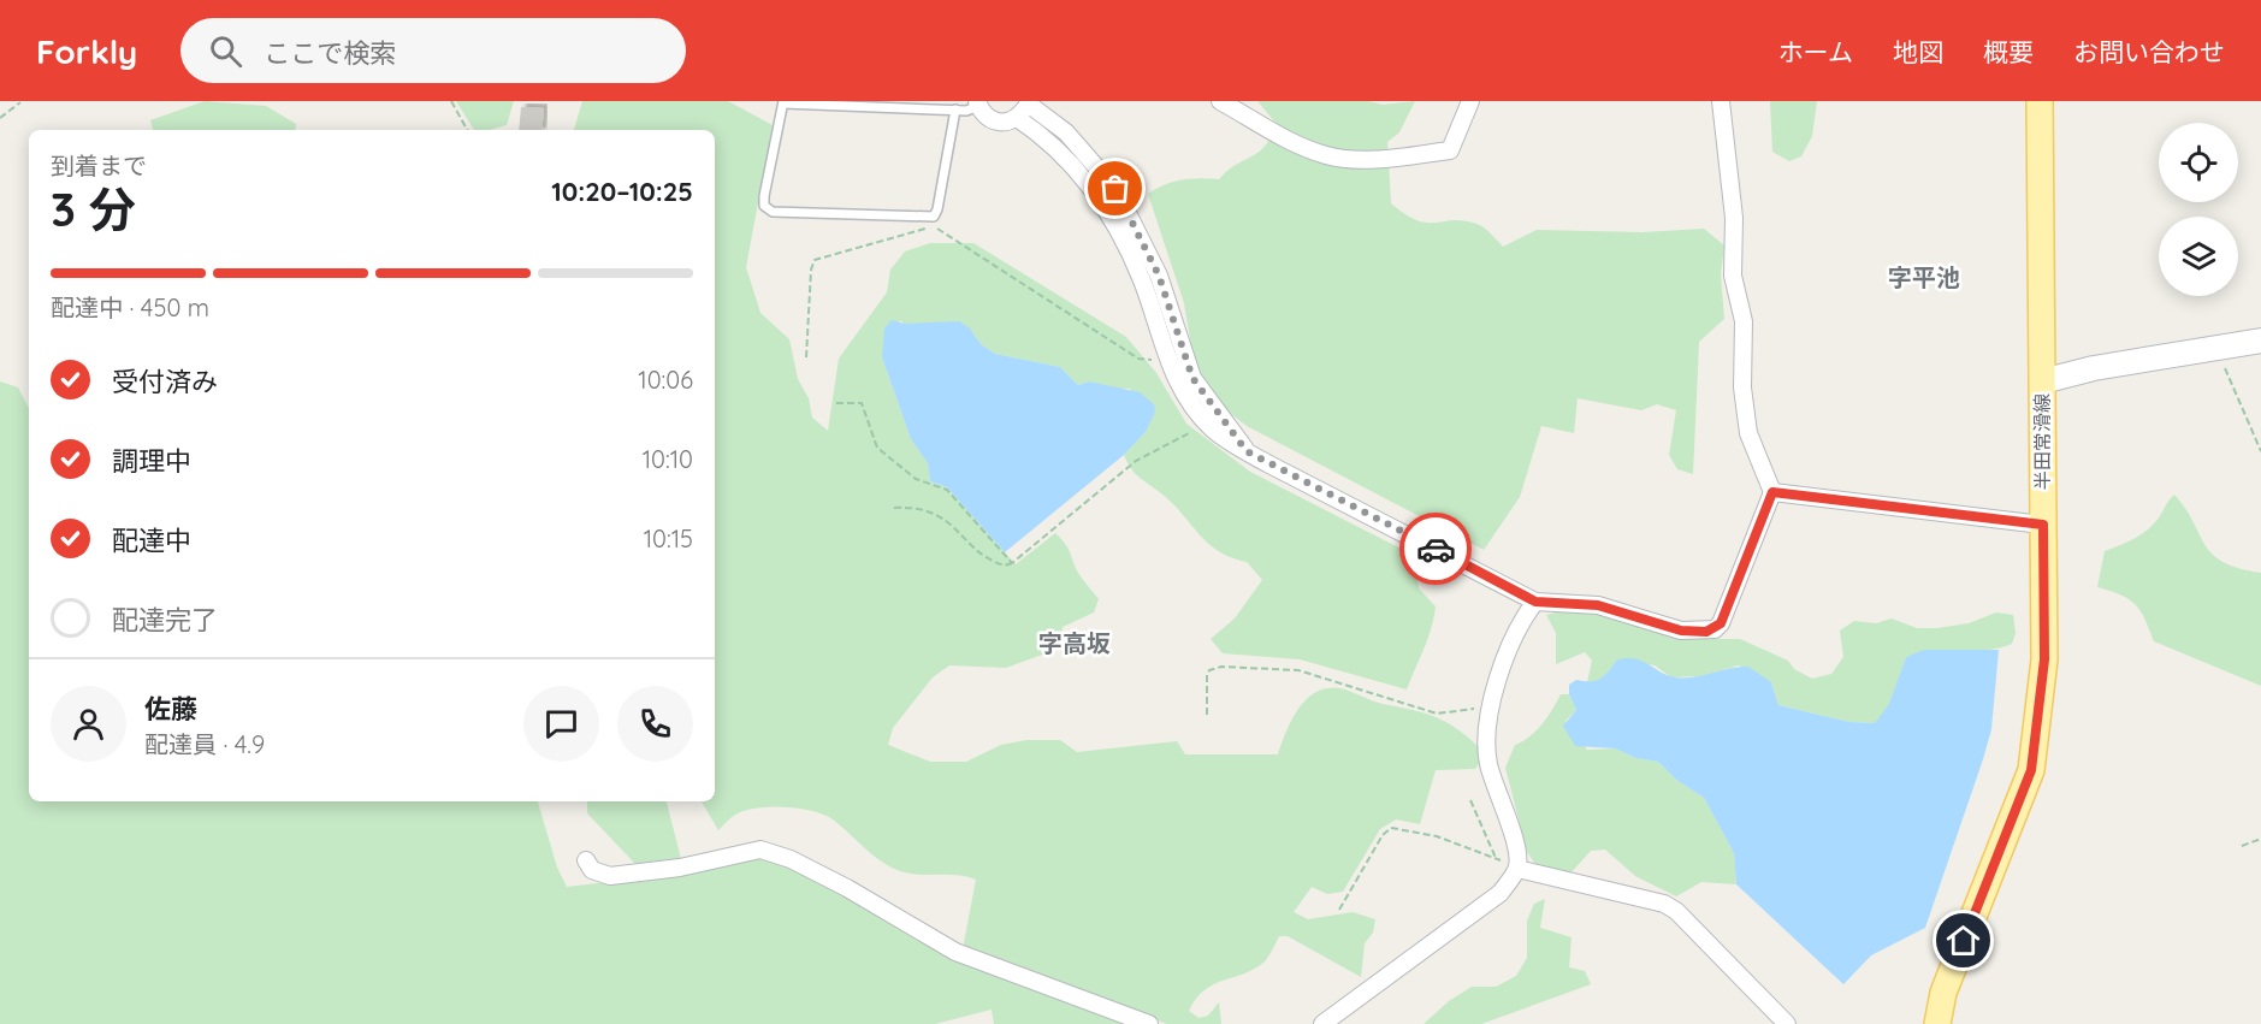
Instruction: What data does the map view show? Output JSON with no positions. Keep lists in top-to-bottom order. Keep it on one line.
{"streets":{"main road":["半田常滑線"]},"districts":["字平池","字高坂"],"page":{"header":"Forkly","search":"ここで検索","nav":["ホーム","地図","概要","お問い合わせ"],"heading":["3 分","到着まで","10:20–10:25"],"panel":["佐藤","配達員 · 4.9"],"bar":"配達中 · 450 m","list":[["受付済み","10:06"],["調理中","10:10"],["配達中","10:15"],"配達完了"]}}
